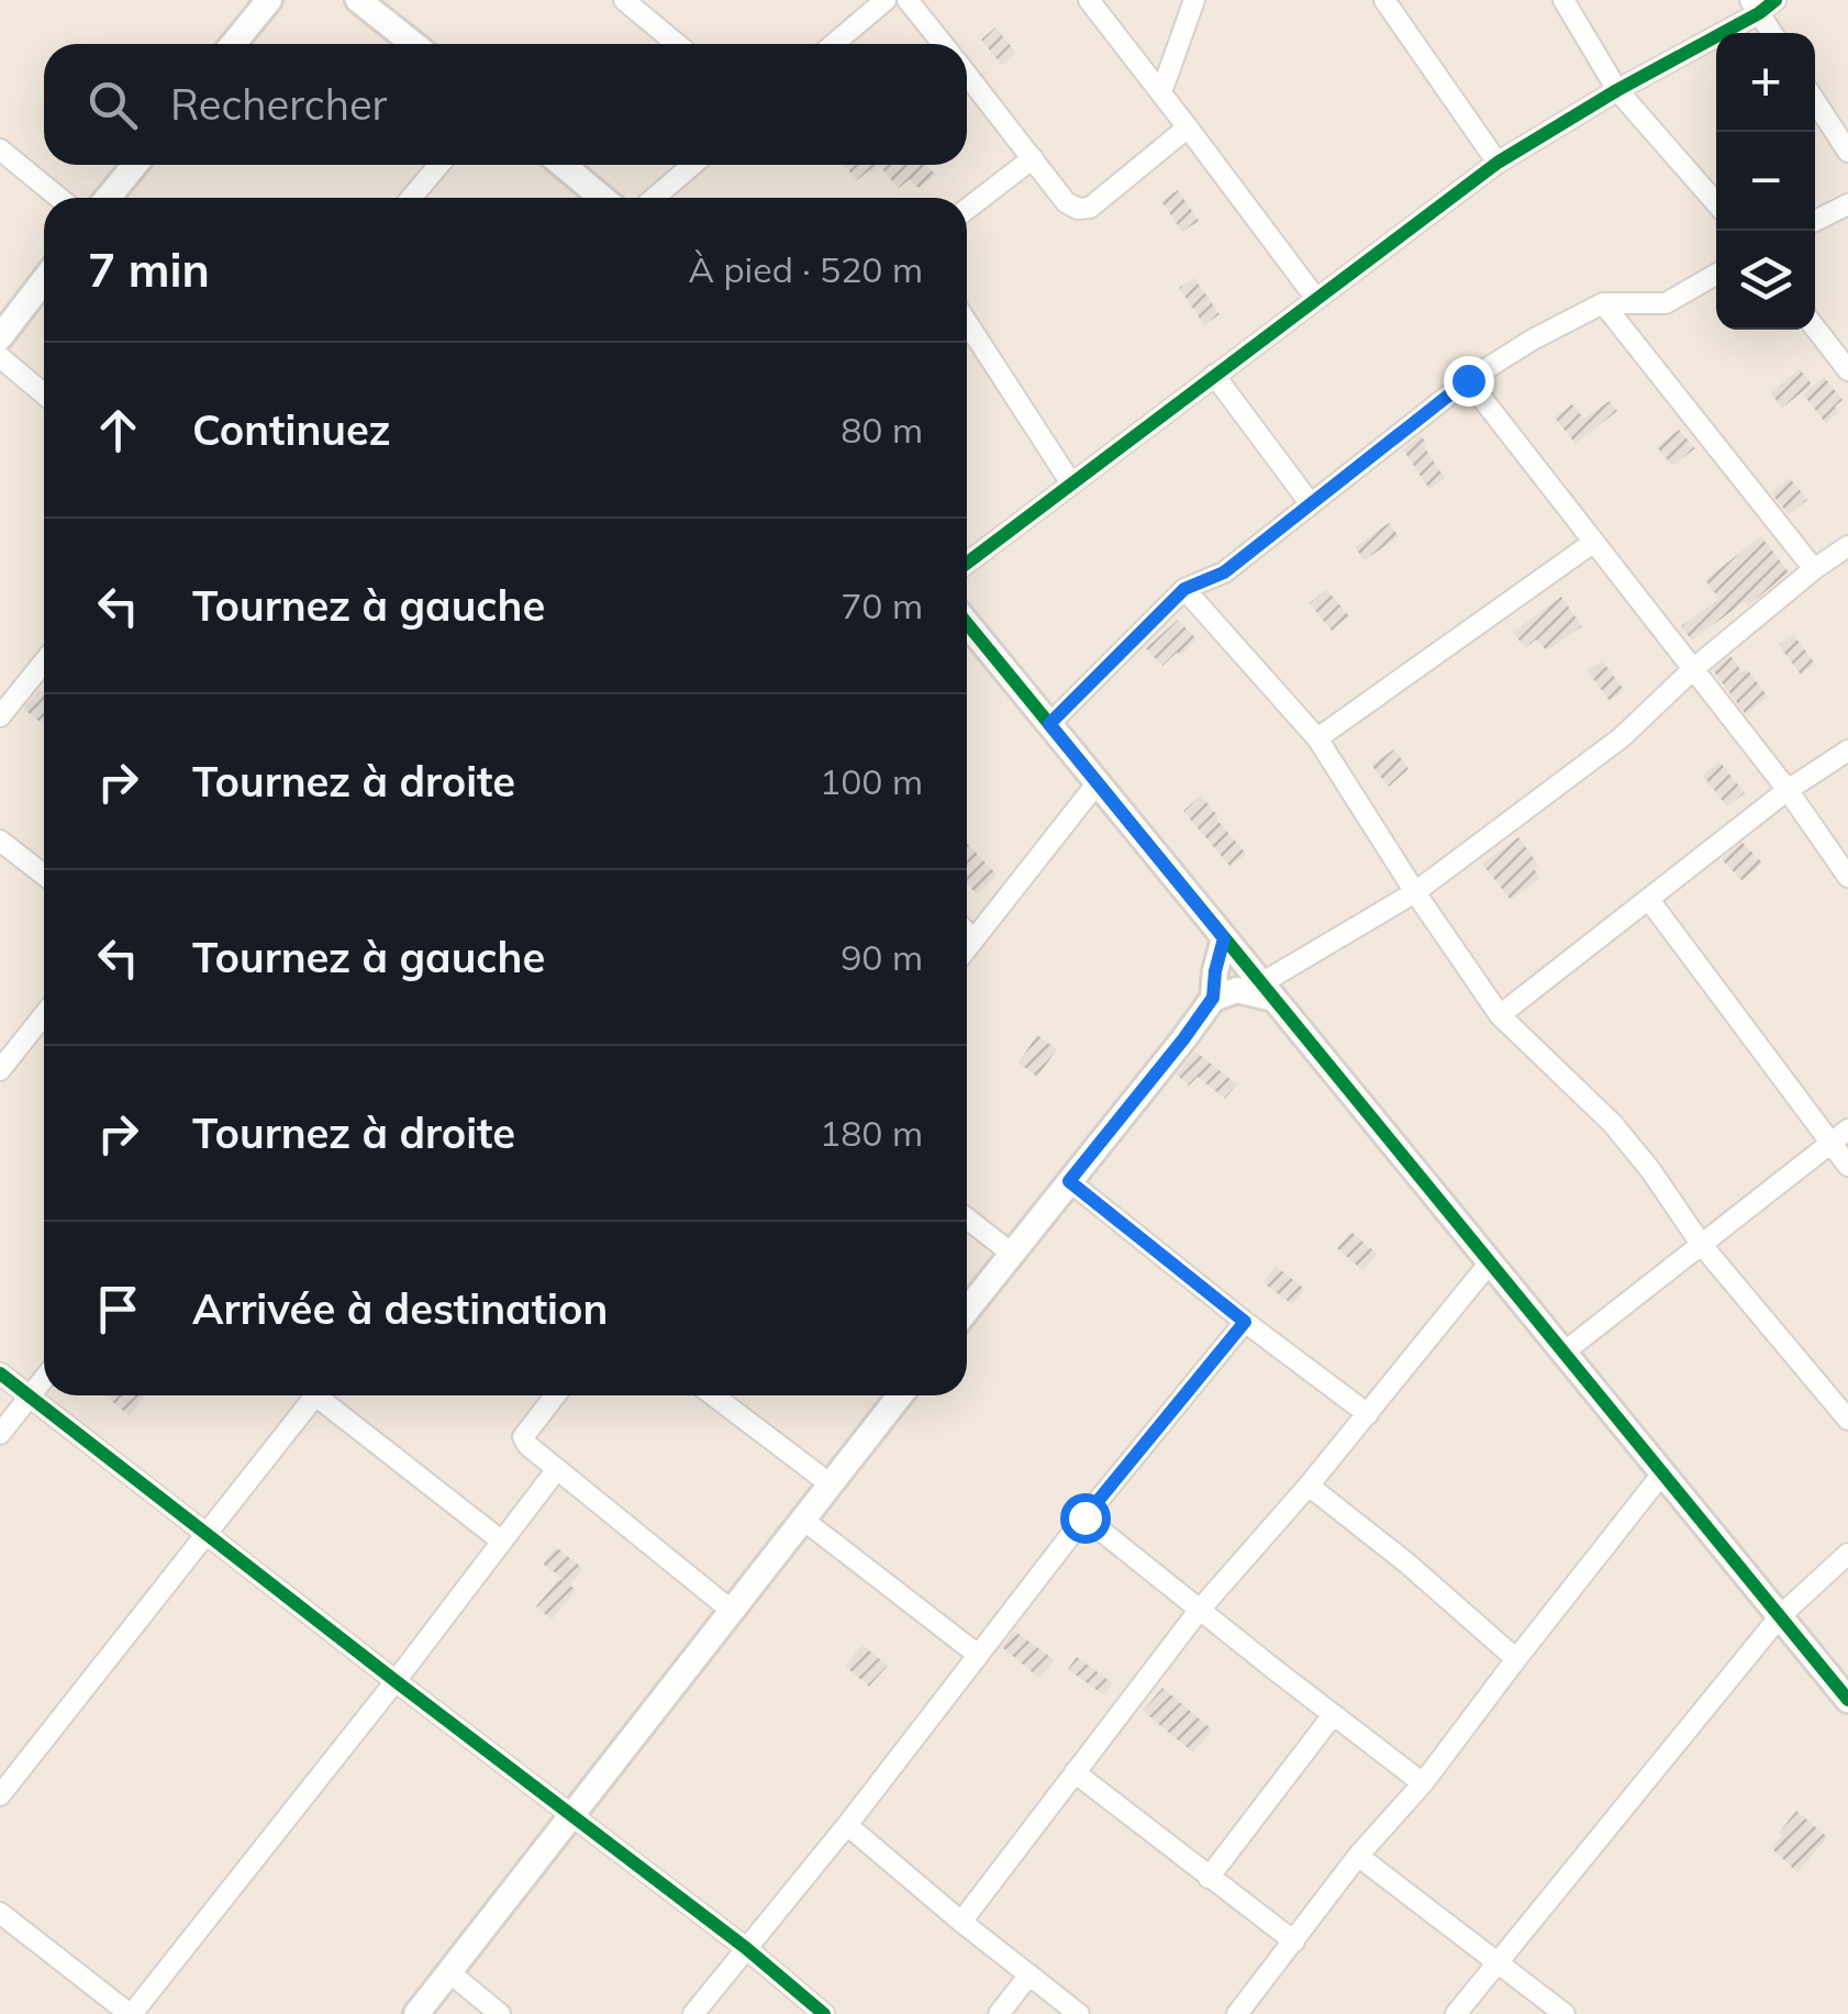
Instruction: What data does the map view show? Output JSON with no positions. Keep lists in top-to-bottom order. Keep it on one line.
{"page":{"map_buttons":["+","−"],"search":"Rechercher","heading":["7 min","À pied · 520 m"],"list":[["Continuez","80 m"],["Tournez à gauche","70 m"],["Tournez à droite","100 m"],["Tournez à gauche","90 m"],["Tournez à droite","180 m"],"Arrivée à destination"]}}
